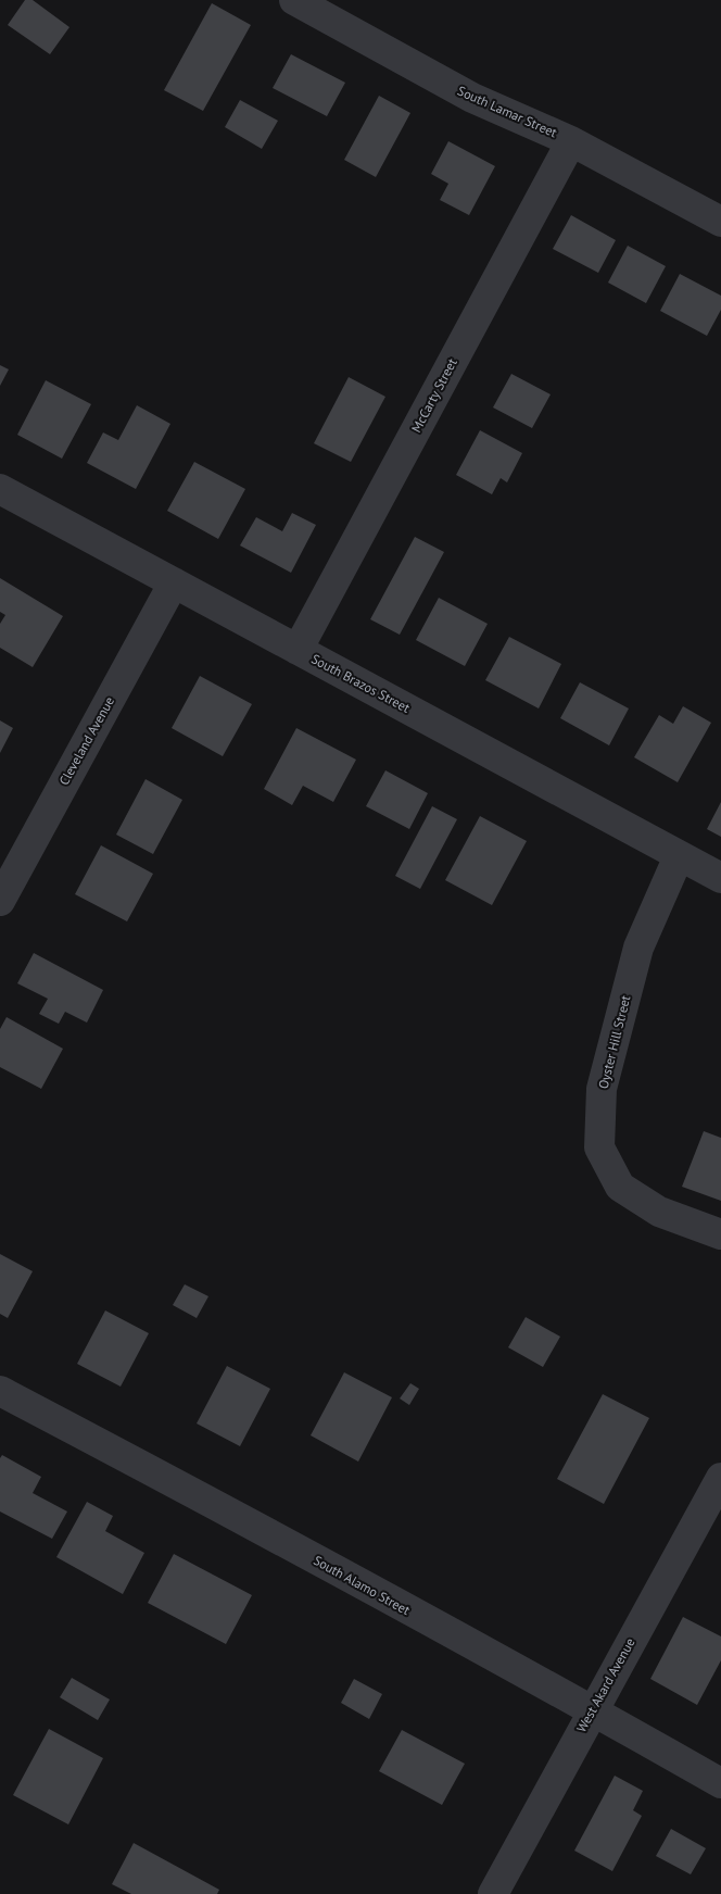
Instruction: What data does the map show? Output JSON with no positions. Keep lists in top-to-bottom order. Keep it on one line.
{"streets":{"street":["South Lamar Street","McCarty Street","South Brazos Street","Cleveland Avenue","Oyster Hill Street","South Alamo Street","West Akard Avenue"]},"crossings":[["South Lamar Street","McCarty Street"],["McCarty Street","South Brazos Street"],["South Brazos Street","Cleveland Avenue"],["South Brazos Street","Oyster Hill Street"],["South Alamo Street","West Akard Avenue"]]}
